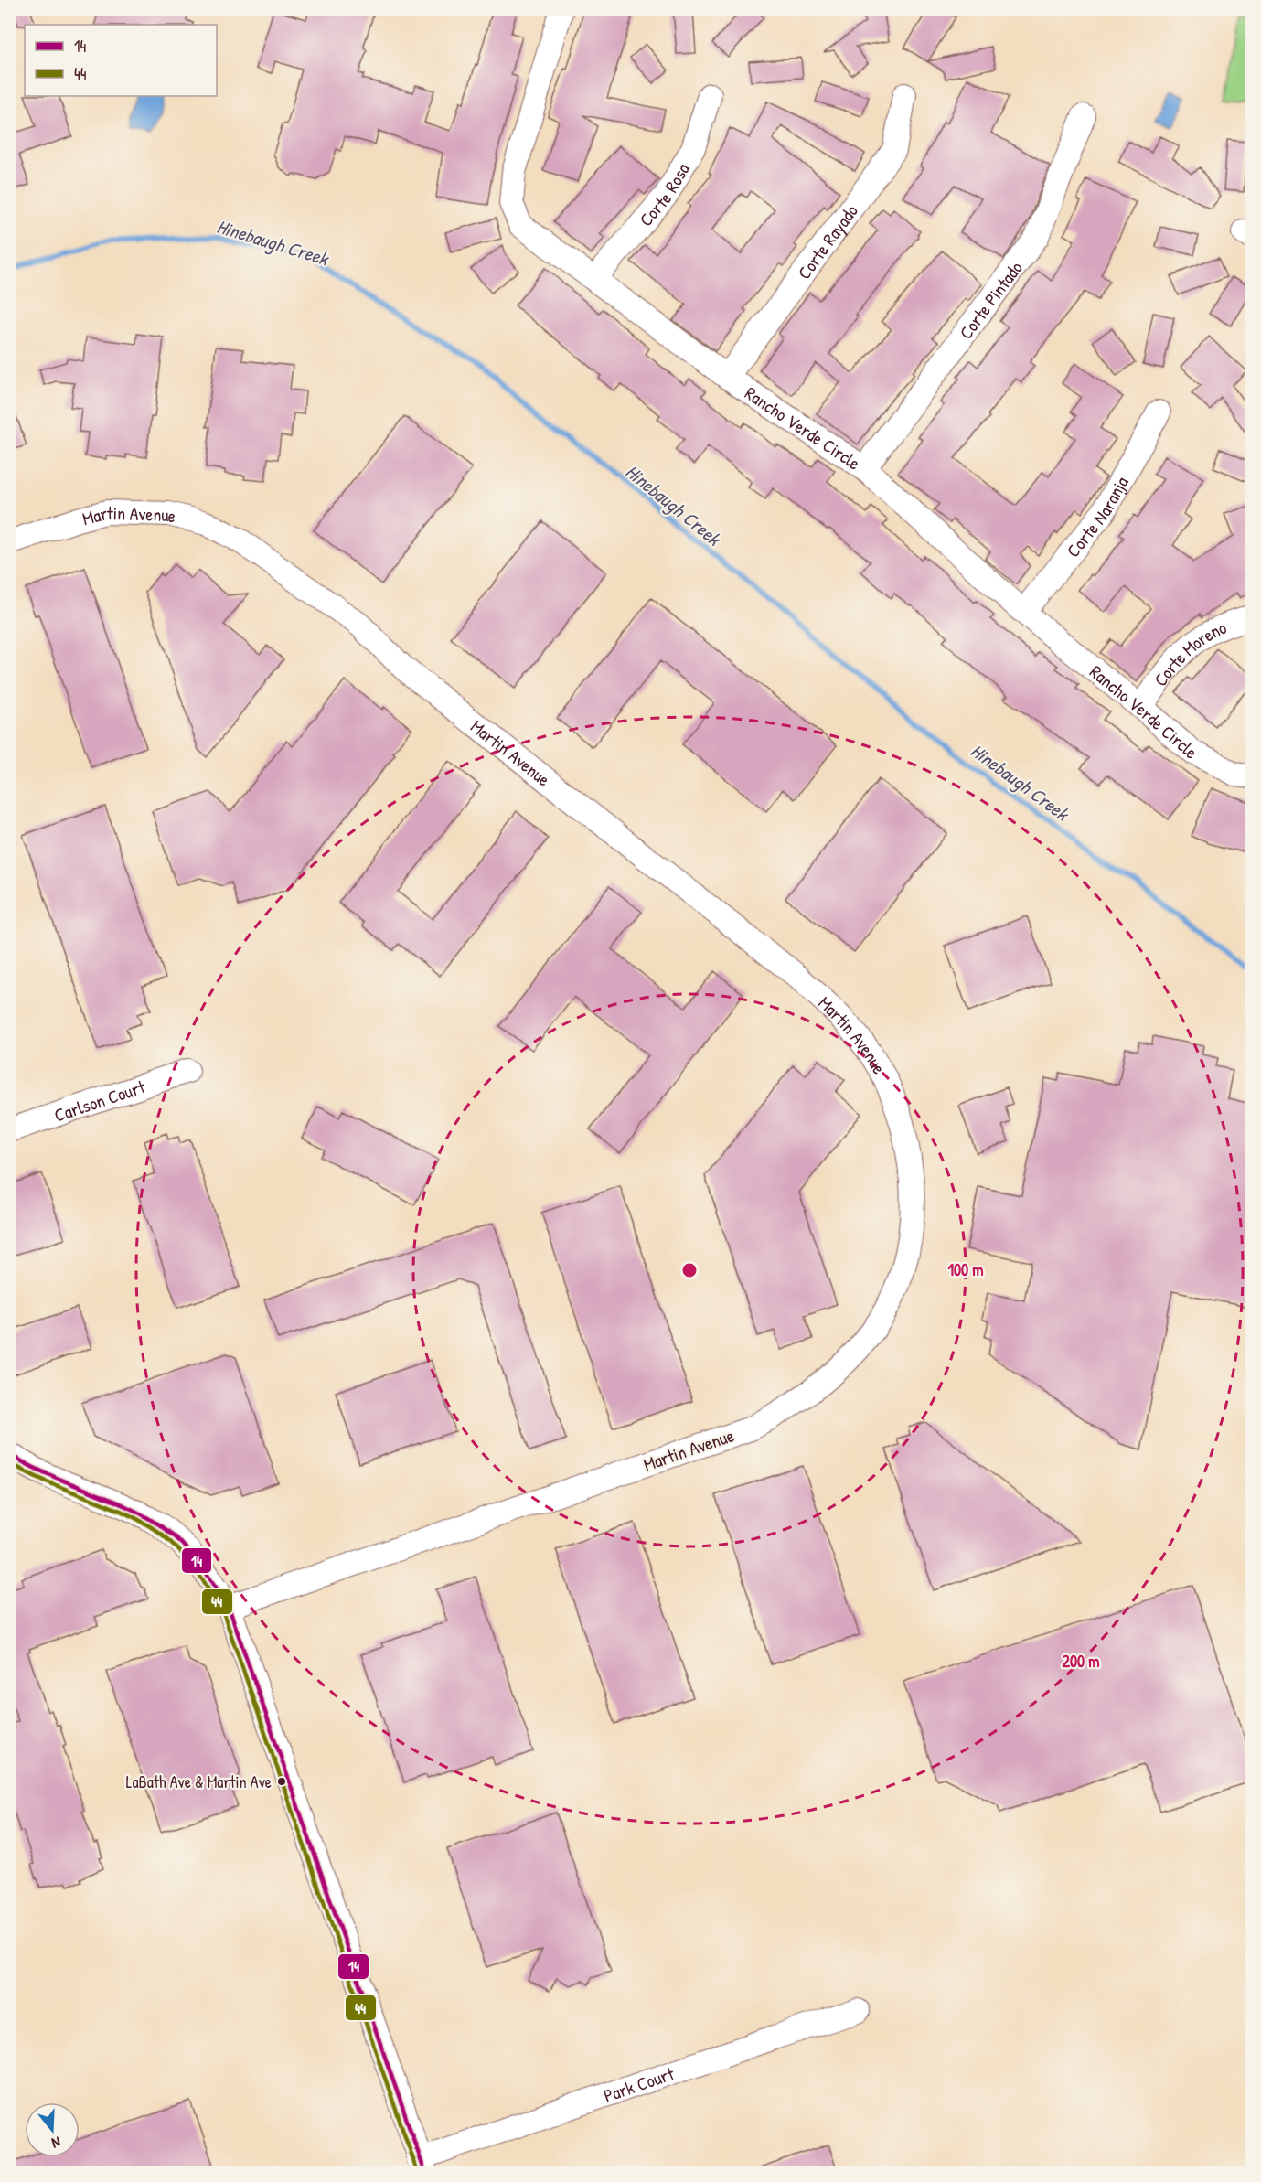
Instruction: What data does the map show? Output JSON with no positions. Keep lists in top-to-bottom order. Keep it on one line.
{"streets":{"street":["Corte Rosa","Corte Rayado","Corte Pintado","Rancho Verde Circle","Corte Naranja","Martin Avenue","Corte Moreno","Carlson Court","Park Court"]},"crossings":[["Corte Rosa","Rancho Verde Circle"],["Corte Rayado","Rancho Verde Circle"],["Corte Pintado","Rancho Verde Circle"],["Rancho Verde Circle","Corte Naranja"],["Rancho Verde Circle","Corte Moreno"]],"water":["Hinebaugh Creek"],"places":["LaBath Ave & Martin Ave"],"lines":["transit line 14","transit line 44"],"legend":["14","44"],"north":"bottom","rings":["100 m","200 m"]}
